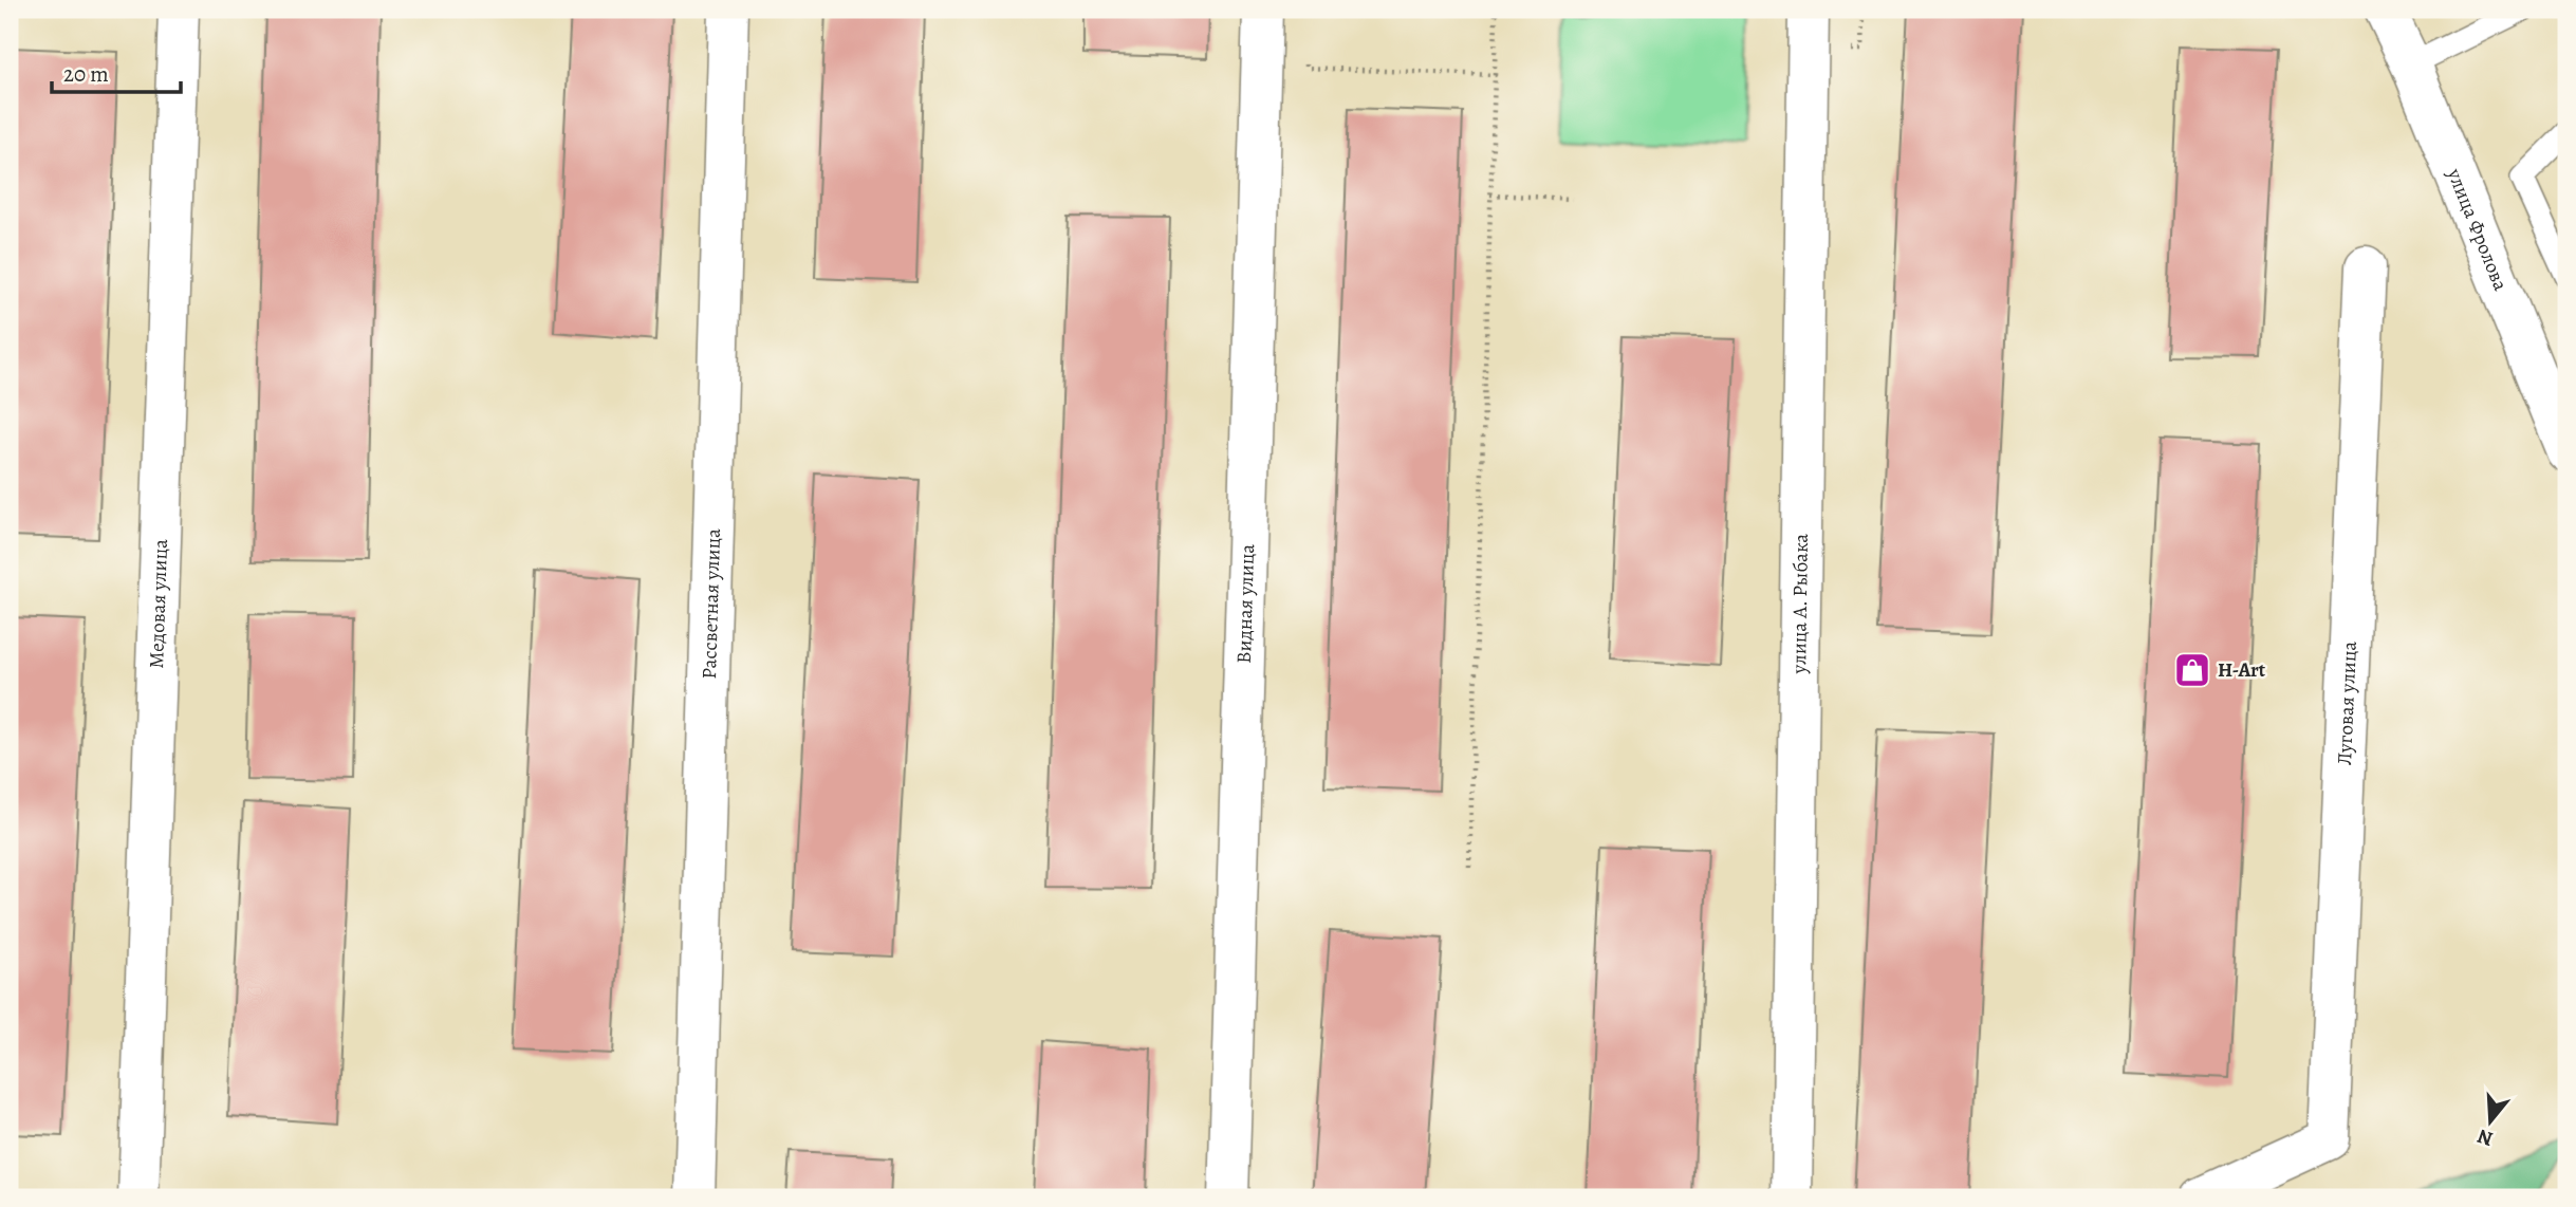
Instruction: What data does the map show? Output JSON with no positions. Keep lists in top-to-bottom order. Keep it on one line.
{"streets":{"street":["улица Фролова","Медовая улица","Рассветная улица","Видная улица","улица А. Рыбака","Луговая улица"]},"places":{"shop":["H-Art"]},"scale_bar":"20 m","north":"bottom"}
